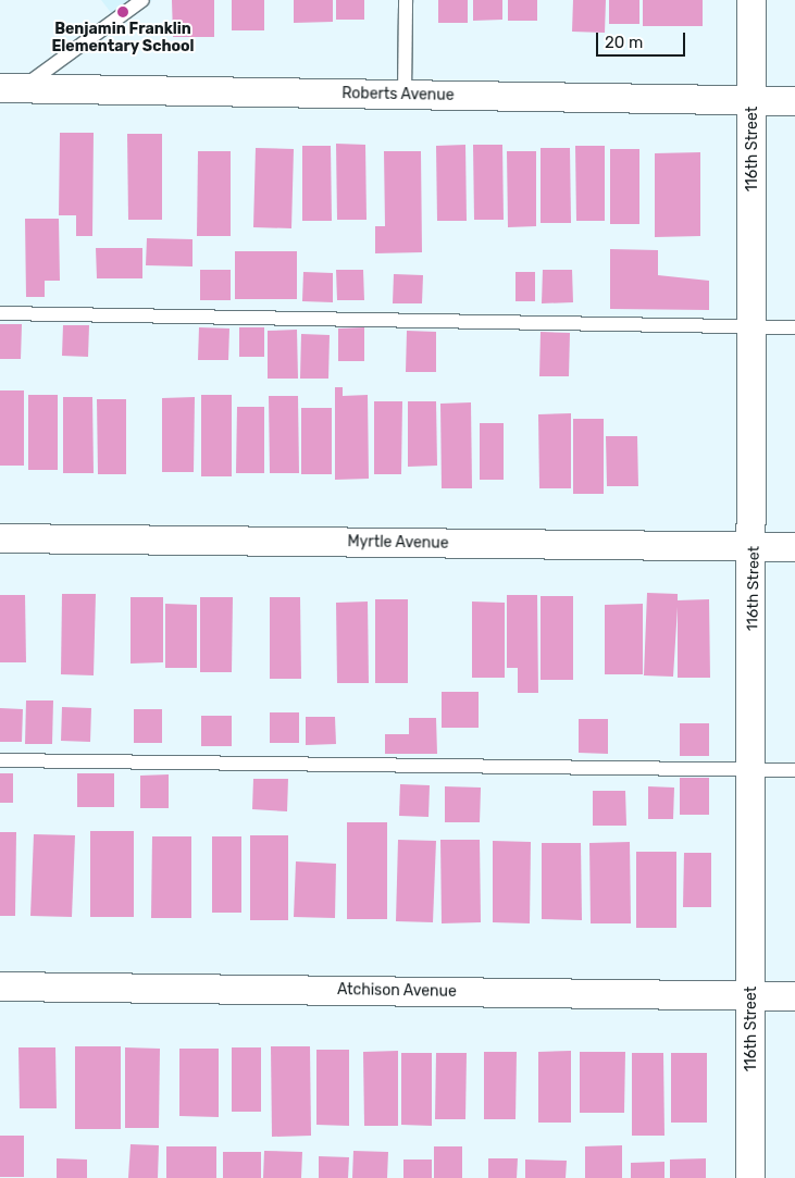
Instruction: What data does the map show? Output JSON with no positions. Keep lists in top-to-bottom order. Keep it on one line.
{"streets":{"street":["Roberts Avenue","116th Street","Myrtle Avenue","Atchison Avenue"]},"crossings":[["Roberts Avenue","116th Street"],["116th Street","Myrtle Avenue"],["116th Street","Atchison Avenue"]],"places":["Benjamin Franklin Elementary School"],"scale_bar":"20 m"}
